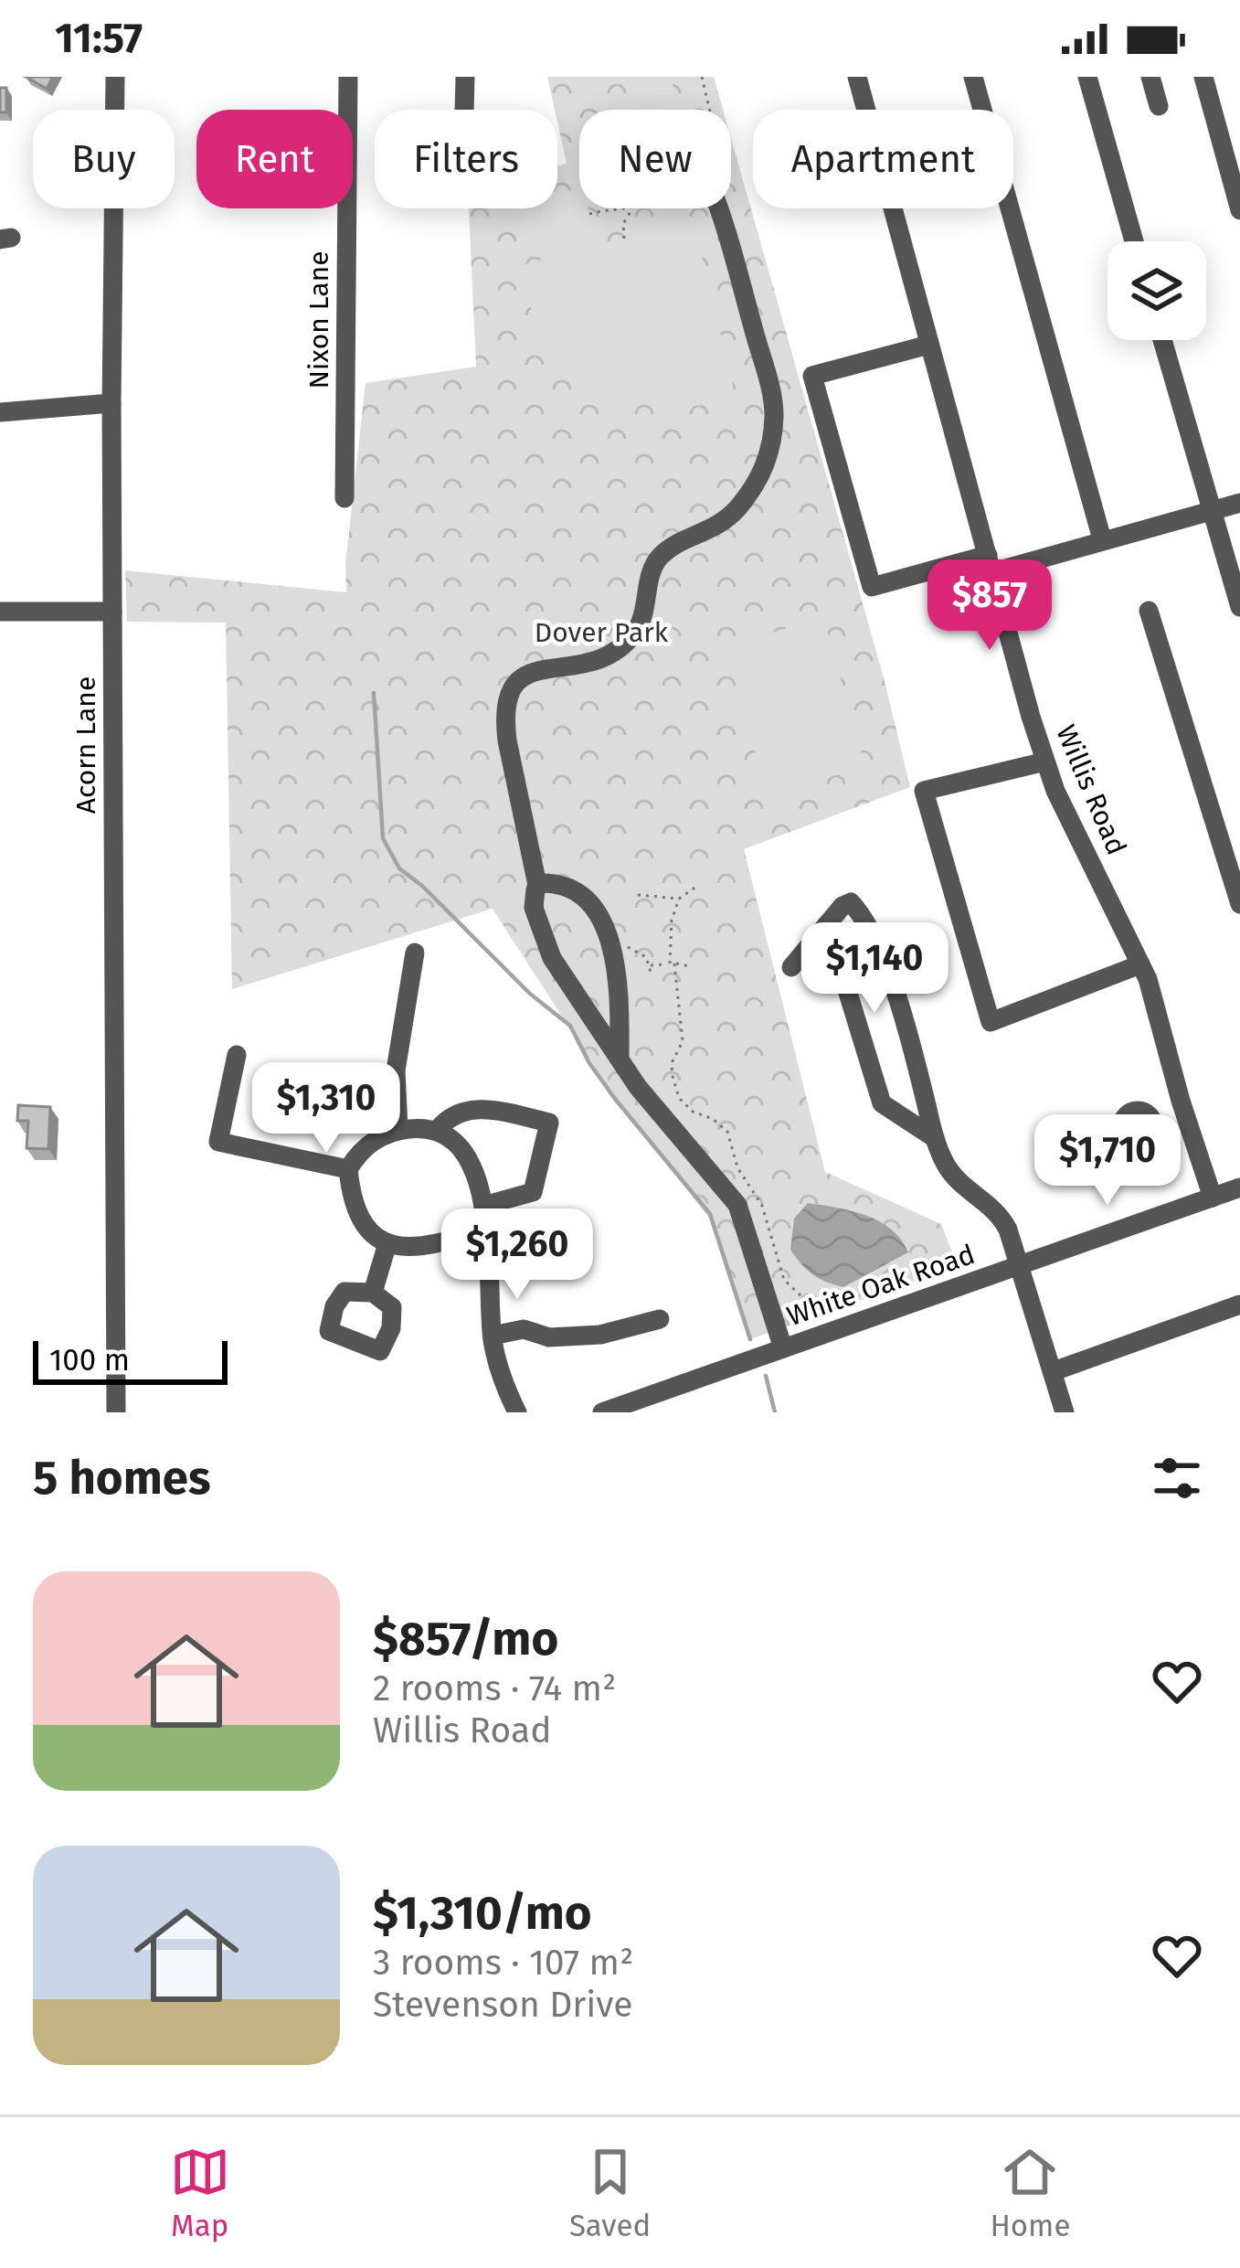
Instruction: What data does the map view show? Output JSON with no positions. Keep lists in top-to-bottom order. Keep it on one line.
{"streets":{"street":["Nixon Lane","Acorn Lane","Willis Road","White Oak Road"]},"crossings":[["Willis Road","White Oak Road"]],"parks":["Dover Park"],"scale_bar":"100 m","page":{"status":"11:57","chip":["Buy","Rent","Filters","New","Apartment"],"price":["$857","$1,140","$1,310","$1,710","$1,260"],"scale":"100 m","heading":"5 homes","list":[{"name":"$857/mo","note":"2 rooms · 74 m² · Willis Road"},{"name":"$1,310/mo","note":"3 rooms · 107 m² · Stevenson Drive"}],"tabs":["Map","Saved","Home"]}}
